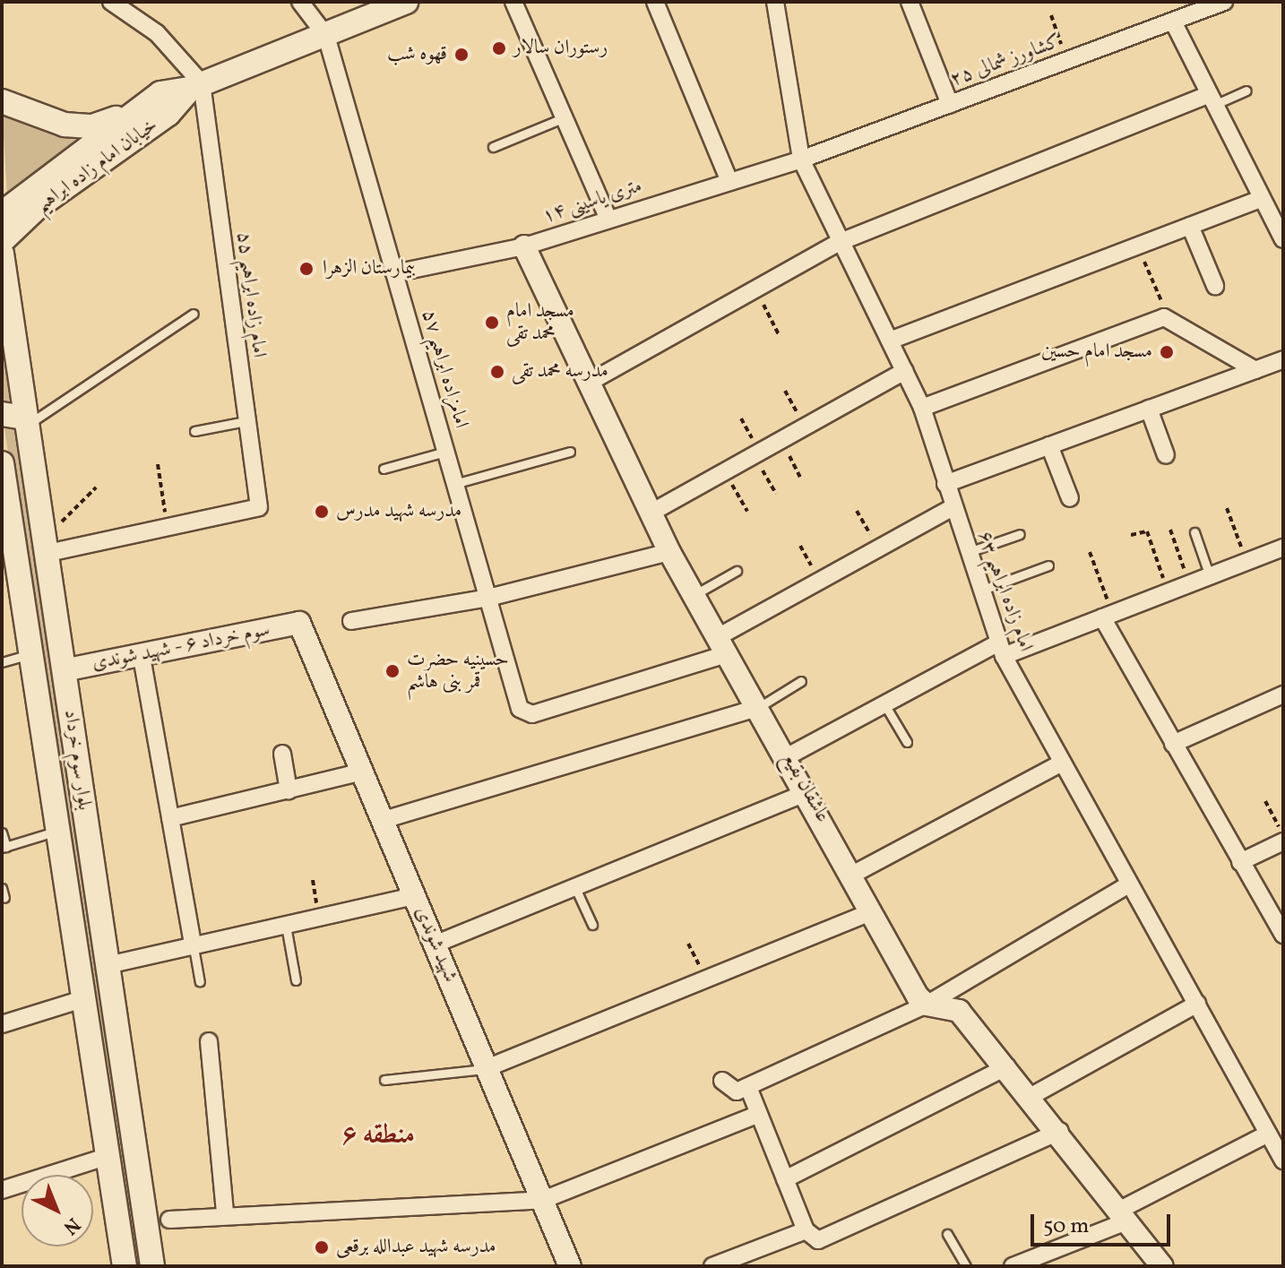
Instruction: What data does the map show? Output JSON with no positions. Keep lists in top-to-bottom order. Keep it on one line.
{"streets":{"main road":["خیابان امام زاده ابراهیم","بلوار سوم خرداد"],"street":["کشاورز شمالی ۲۵","۱۴ متری یاسینی","امام زاده ابراهیم ۵۵","امامزاده ابراهیم ۵۷","امام زاده ابراهیم ۶۳","سوم خرداد ۶ - شهید شوندی","عاشقان بقیع","شهید شوندی"]},"crossings":[["کشاورز شمالی ۲۵","۱۴ متری یاسینی"],["کشاورز شمالی ۲۵","امام زاده ابراهیم ۶۳"],["خیابان امام زاده ابراهیم","امام زاده ابراهیم ۵۵"],["خیابان امام زاده ابراهیم","امامزاده ابراهیم ۵۷"],["۱۴ متری یاسینی","امامزاده ابراهیم ۵۷"],["۱۴ متری یاسینی","امام زاده ابراهیم ۶۳"],["۱۴ متری یاسینی","عاشقان بقیع"],["امامزاده ابراهیم ۵۷","عاشقان بقیع"],["سوم خرداد ۶ - شهید شوندی","بلوار سوم خرداد"],["سوم خرداد ۶ - شهید شوندی","شهید شوندی"]],"districts":["منطقه ۶"],"places":["رستوران سالار","قهوه شب","بیمارستان الزهرا","مسجد امام محمد تقی","مسجد امام حسین","مدرسه محمد تقی","مدرسه شهید مدرس","حسینیه حضرت قمر بنی هاشم","مدرسه شهید عبدالله برقعی"],"scale_bar":"50 m","north":"bottom right"}
